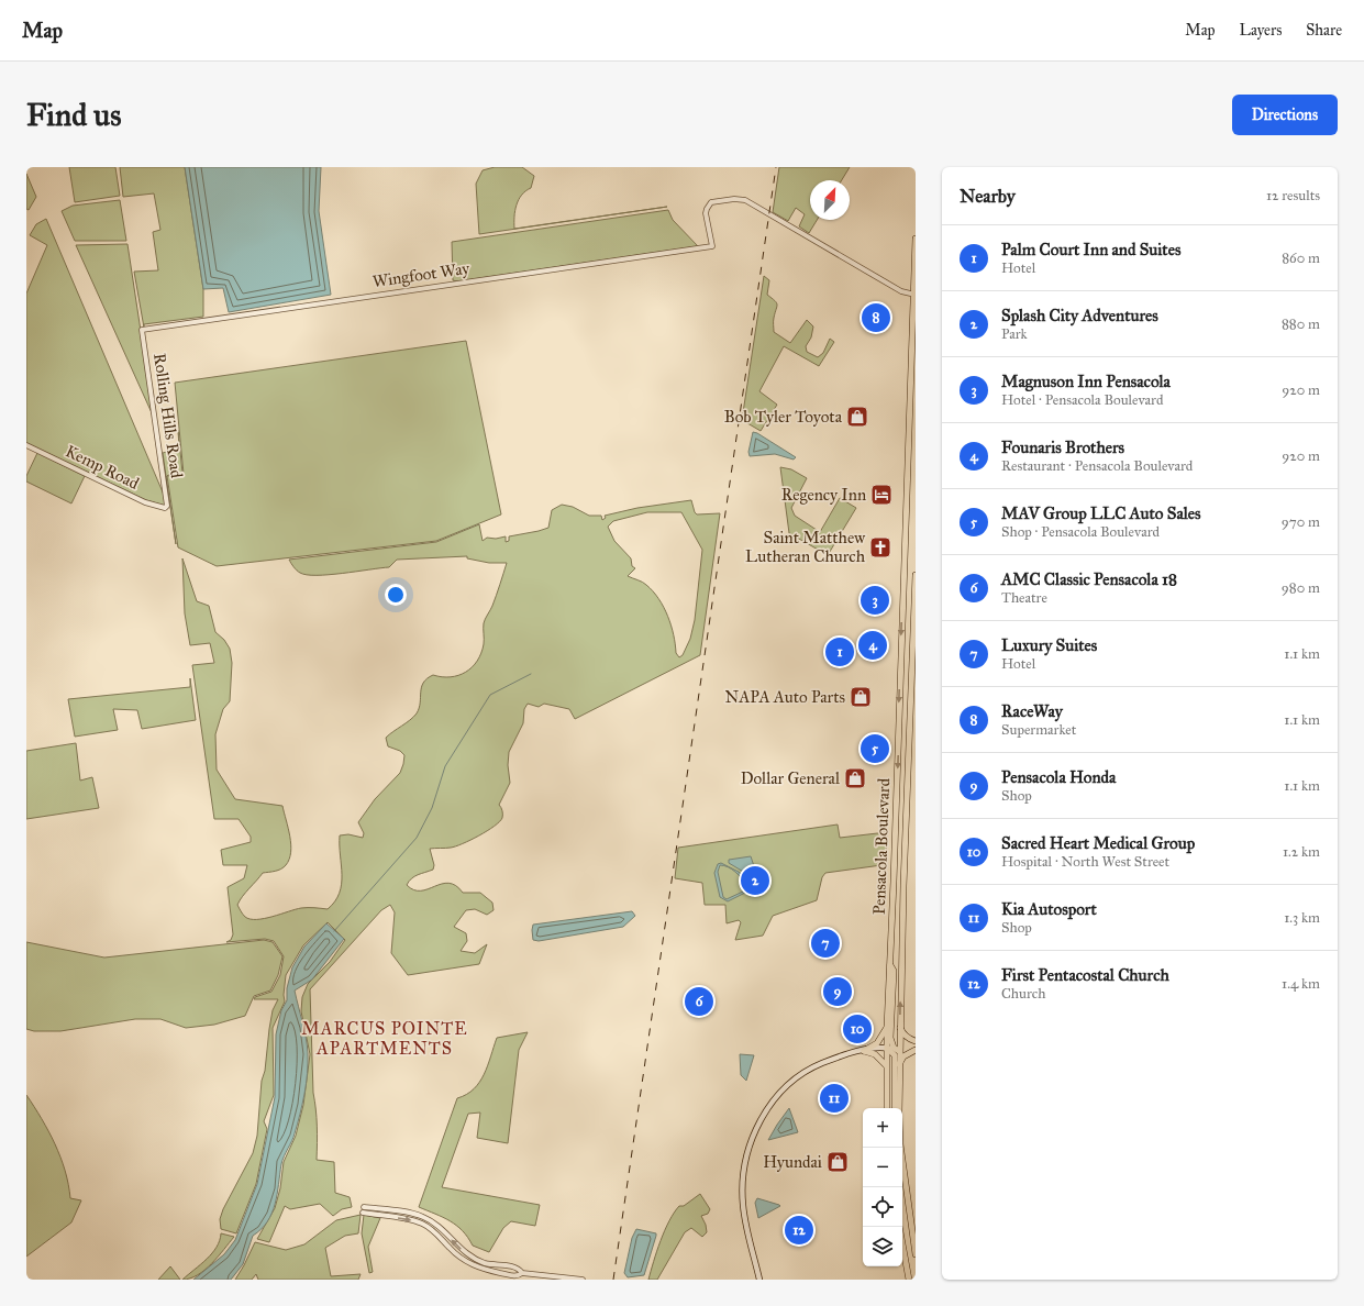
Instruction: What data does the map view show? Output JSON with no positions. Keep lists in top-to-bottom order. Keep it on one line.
{"streets":{"main road":["Pensacola Boulevard"],"street":["Wingfoot Way","Rolling Hills Road","Kemp Road"]},"crossings":[["Wingfoot Way","Rolling Hills Road"],["Rolling Hills Road","Kemp Road"]],"districts":["MARCUS POINTE APARTMENTS"],"places":{"shop":["Bob Tyler Toyota","NAPA Auto Parts","Dollar General","Hyundai"],"hotel":["Regency Inn"],"church":["Saint Matthew Lutheran Church"]},"north":"top right","page":{"header":"Map","nav":["Map","Layers","Share"],"buttons":"Directions","title":"Find us","heading":["Nearby","12 results"],"list":[{"mark":"1","name":"Palm Court Inn and Suites","note":"Hotel","value":"860 m"},{"mark":"2","name":"Splash City Adventures","note":"Park","value":"880 m"},{"mark":"3","name":"Magnuson Inn Pensacola","note":"Hotel · Pensacola Boulevard","value":"920 m"},{"mark":"4","name":"Founaris Brothers","note":"Restaurant · Pensacola Boulevard","value":"920 m"},{"mark":"5","name":"MAV Group LLC Auto Sales","note":"Shop · Pensacola Boulevard","value":"970 m"},{"mark":"6","name":"AMC Classic Pensacola 18","note":"Theatre","value":"980 m"},{"mark":"7","name":"Luxury Suites","note":"Hotel","value":"1.1 km"},{"mark":"8","name":"RaceWay","note":"Supermarket","value":"1.1 km"},{"mark":"9","name":"Pensacola Honda","note":"Shop","value":"1.1 km"},{"mark":"10","name":"Sacred Heart Medical Group","note":"Hospital · North West Street","value":"1.2 km"},{"mark":"11","name":"Kia Autosport","note":"Shop","value":"1.3 km"},{"mark":"12","name":"First Pentacostal Church","note":"Church","value":"1.4 km"}],"pins":["8","3","4","1","5","2","7","9","6","10","11","12"],"map_buttons":["+","−"]}}
